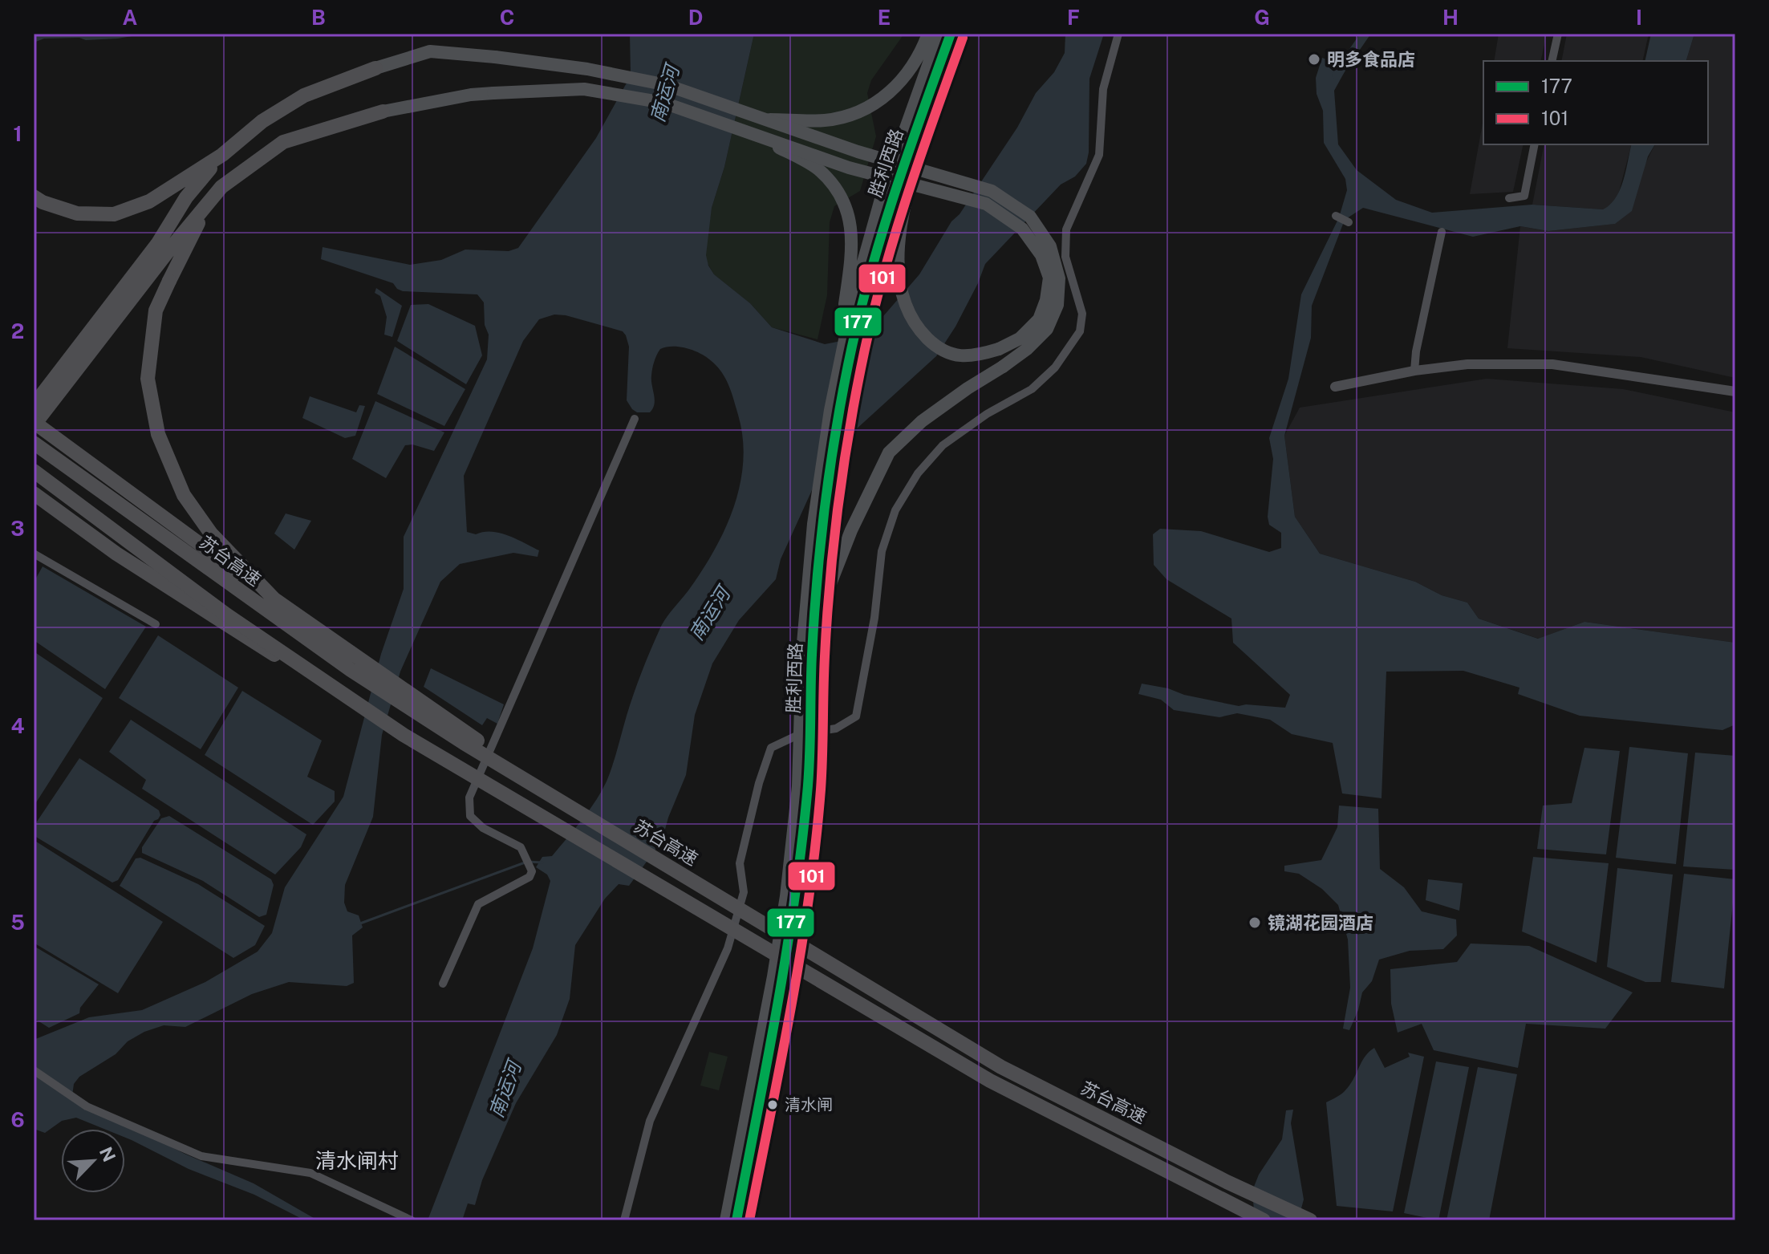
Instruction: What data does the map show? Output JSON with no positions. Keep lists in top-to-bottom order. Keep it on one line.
{"streets":{"highway":["苏台高速"],"main road":["胜利西路"]},"districts":["清水闸村"],"water":["南运河"],"places":["明多食品店","镜湖花园酒店","清水闸"],"lines":["transit line 177","transit line 101"],"legend":["177","101"],"north":"top right","grid":{"columns":["A","B","C","D","E","F","G","H","I"],"rows":["1","2","3","4","5","6"]}}
